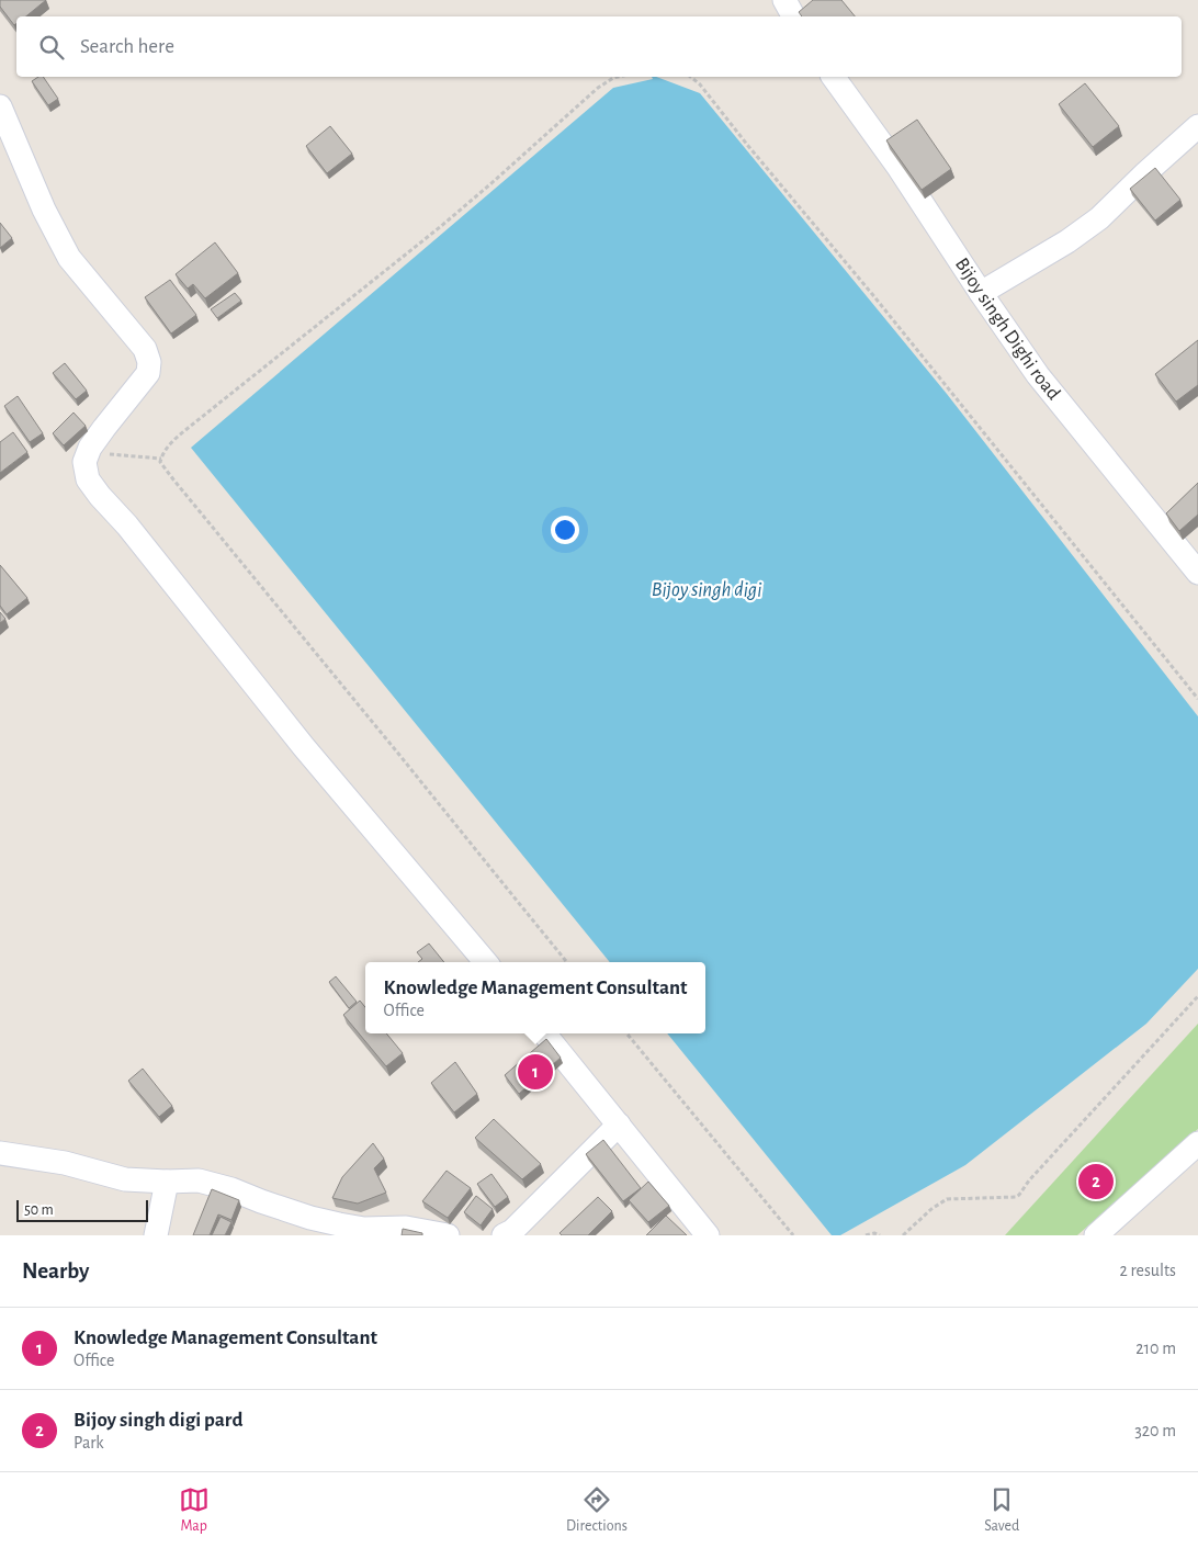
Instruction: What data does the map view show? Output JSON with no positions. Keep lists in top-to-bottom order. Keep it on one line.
{"streets":{"street":["Bijoy singh Dighi road"]},"water":["Bijoy singh digi"],"scale_bar":"50 m","page":{"search":"Search here","popup":["Knowledge Management Consultant","Office"],"pins":["1","2"],"scale":"50 m","heading":["Nearby","2 results"],"list":[{"mark":"1","name":"Knowledge Management Consultant","note":"Office","value":"210 m"},{"mark":"2","name":"Bijoy singh digi pard","note":"Park","value":"320 m"}],"nav":["Map","Directions","Saved"]}}
